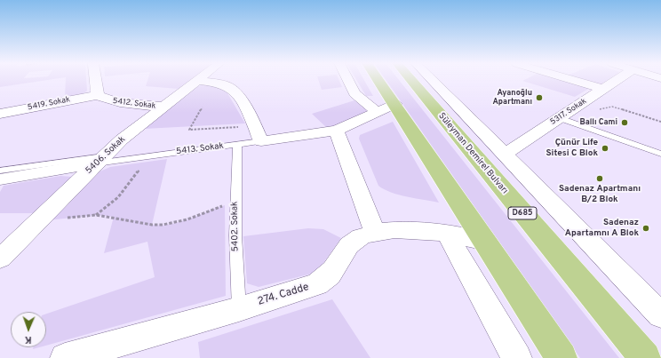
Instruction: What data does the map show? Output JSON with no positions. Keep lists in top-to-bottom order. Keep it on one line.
{"streets":{"highway":["Süleyman Demirel Bulvarı","D685"],"street":["5419. Sokak","5412. Sokak","5317. Sokak","5413. Sokak","5406. Sokak","274. Cadde"],"lane":["5402. Sokak"]},"crossings":[["5419. Sokak","5412. Sokak"],["5412. Sokak","5406. Sokak"],["5413. Sokak","5406. Sokak"],["5413. Sokak","5402. Sokak"],["5402. Sokak","274. Cadde"]],"places":["Ayanoğlu Apartmanı","Ballı Cami","Çünür Life Sitesi C Blok","Sadenaz Apartmanı B/2 Blok","Sadenaz Apartamnı A Blok"],"north":"bottom"}
